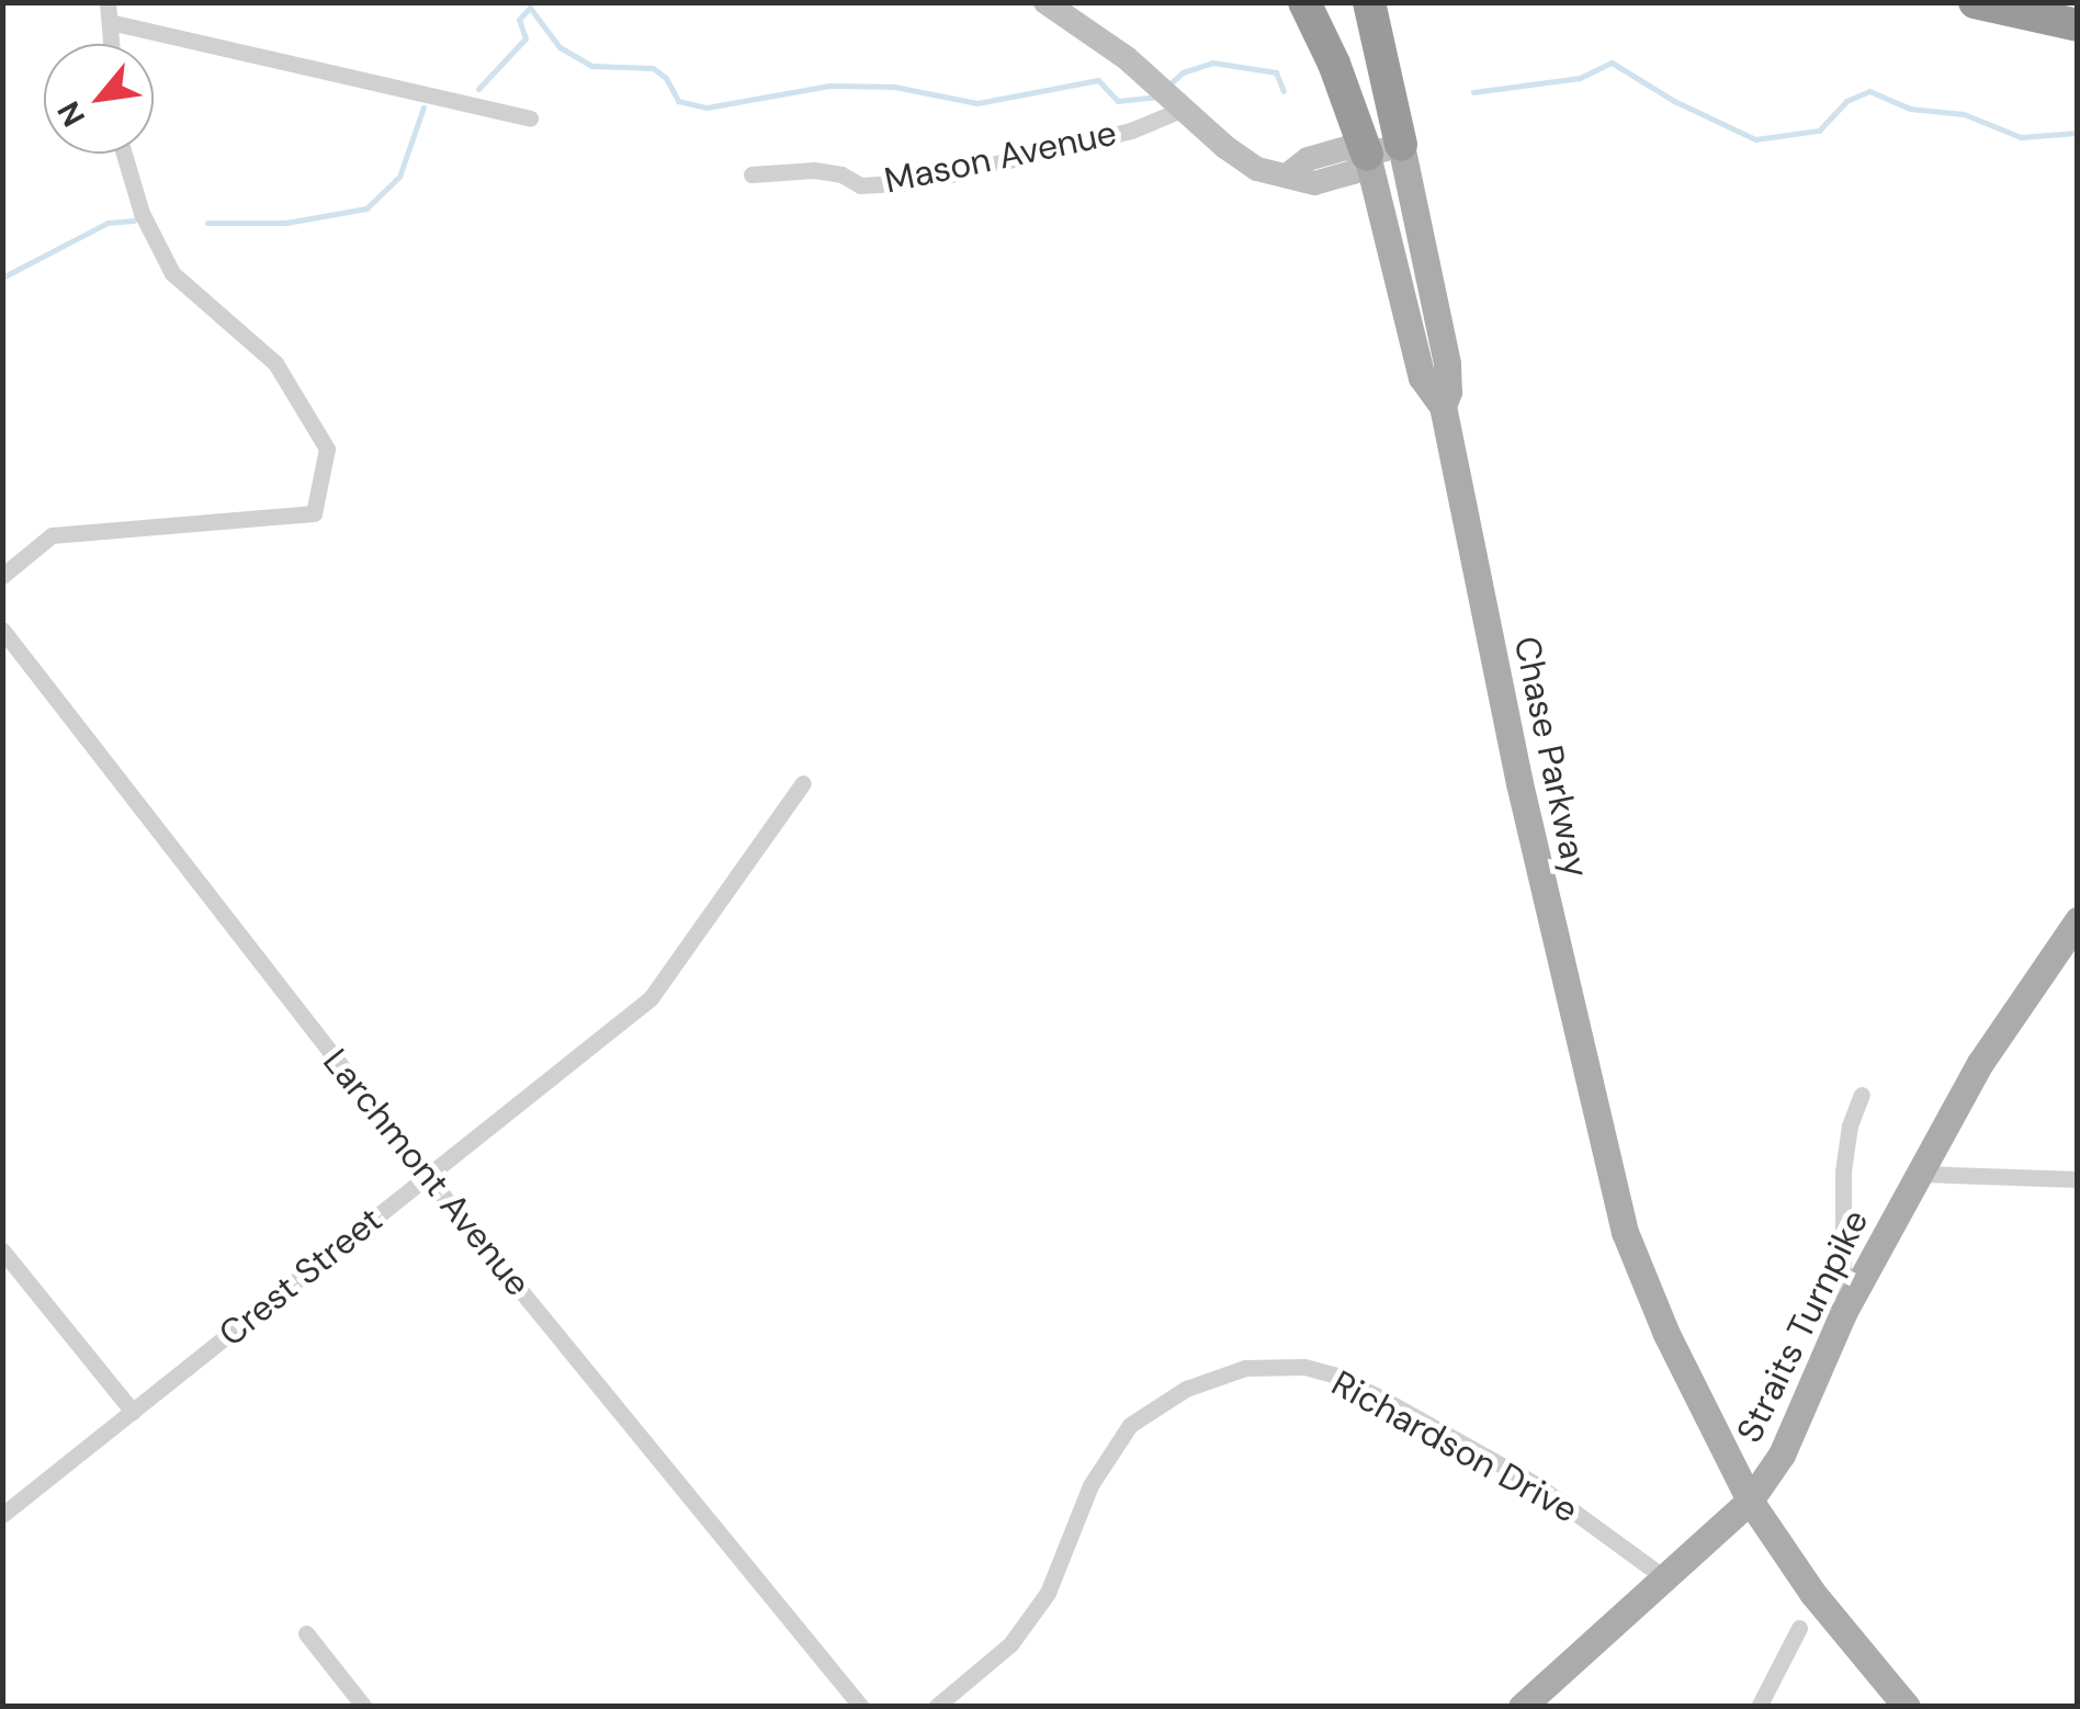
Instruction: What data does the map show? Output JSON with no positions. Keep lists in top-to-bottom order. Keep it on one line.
{"streets":{"main road":["Chase Parkway","Straits Turnpike"],"street":["Mason Avenue","Larchmont Avenue","Crest Street","Richardson Drive"]},"crossings":[["Chase Parkway","Straits Turnpike"],["Larchmont Avenue","Crest Street"],["Straits Turnpike","Richardson Drive"]],"north":"bottom left"}
